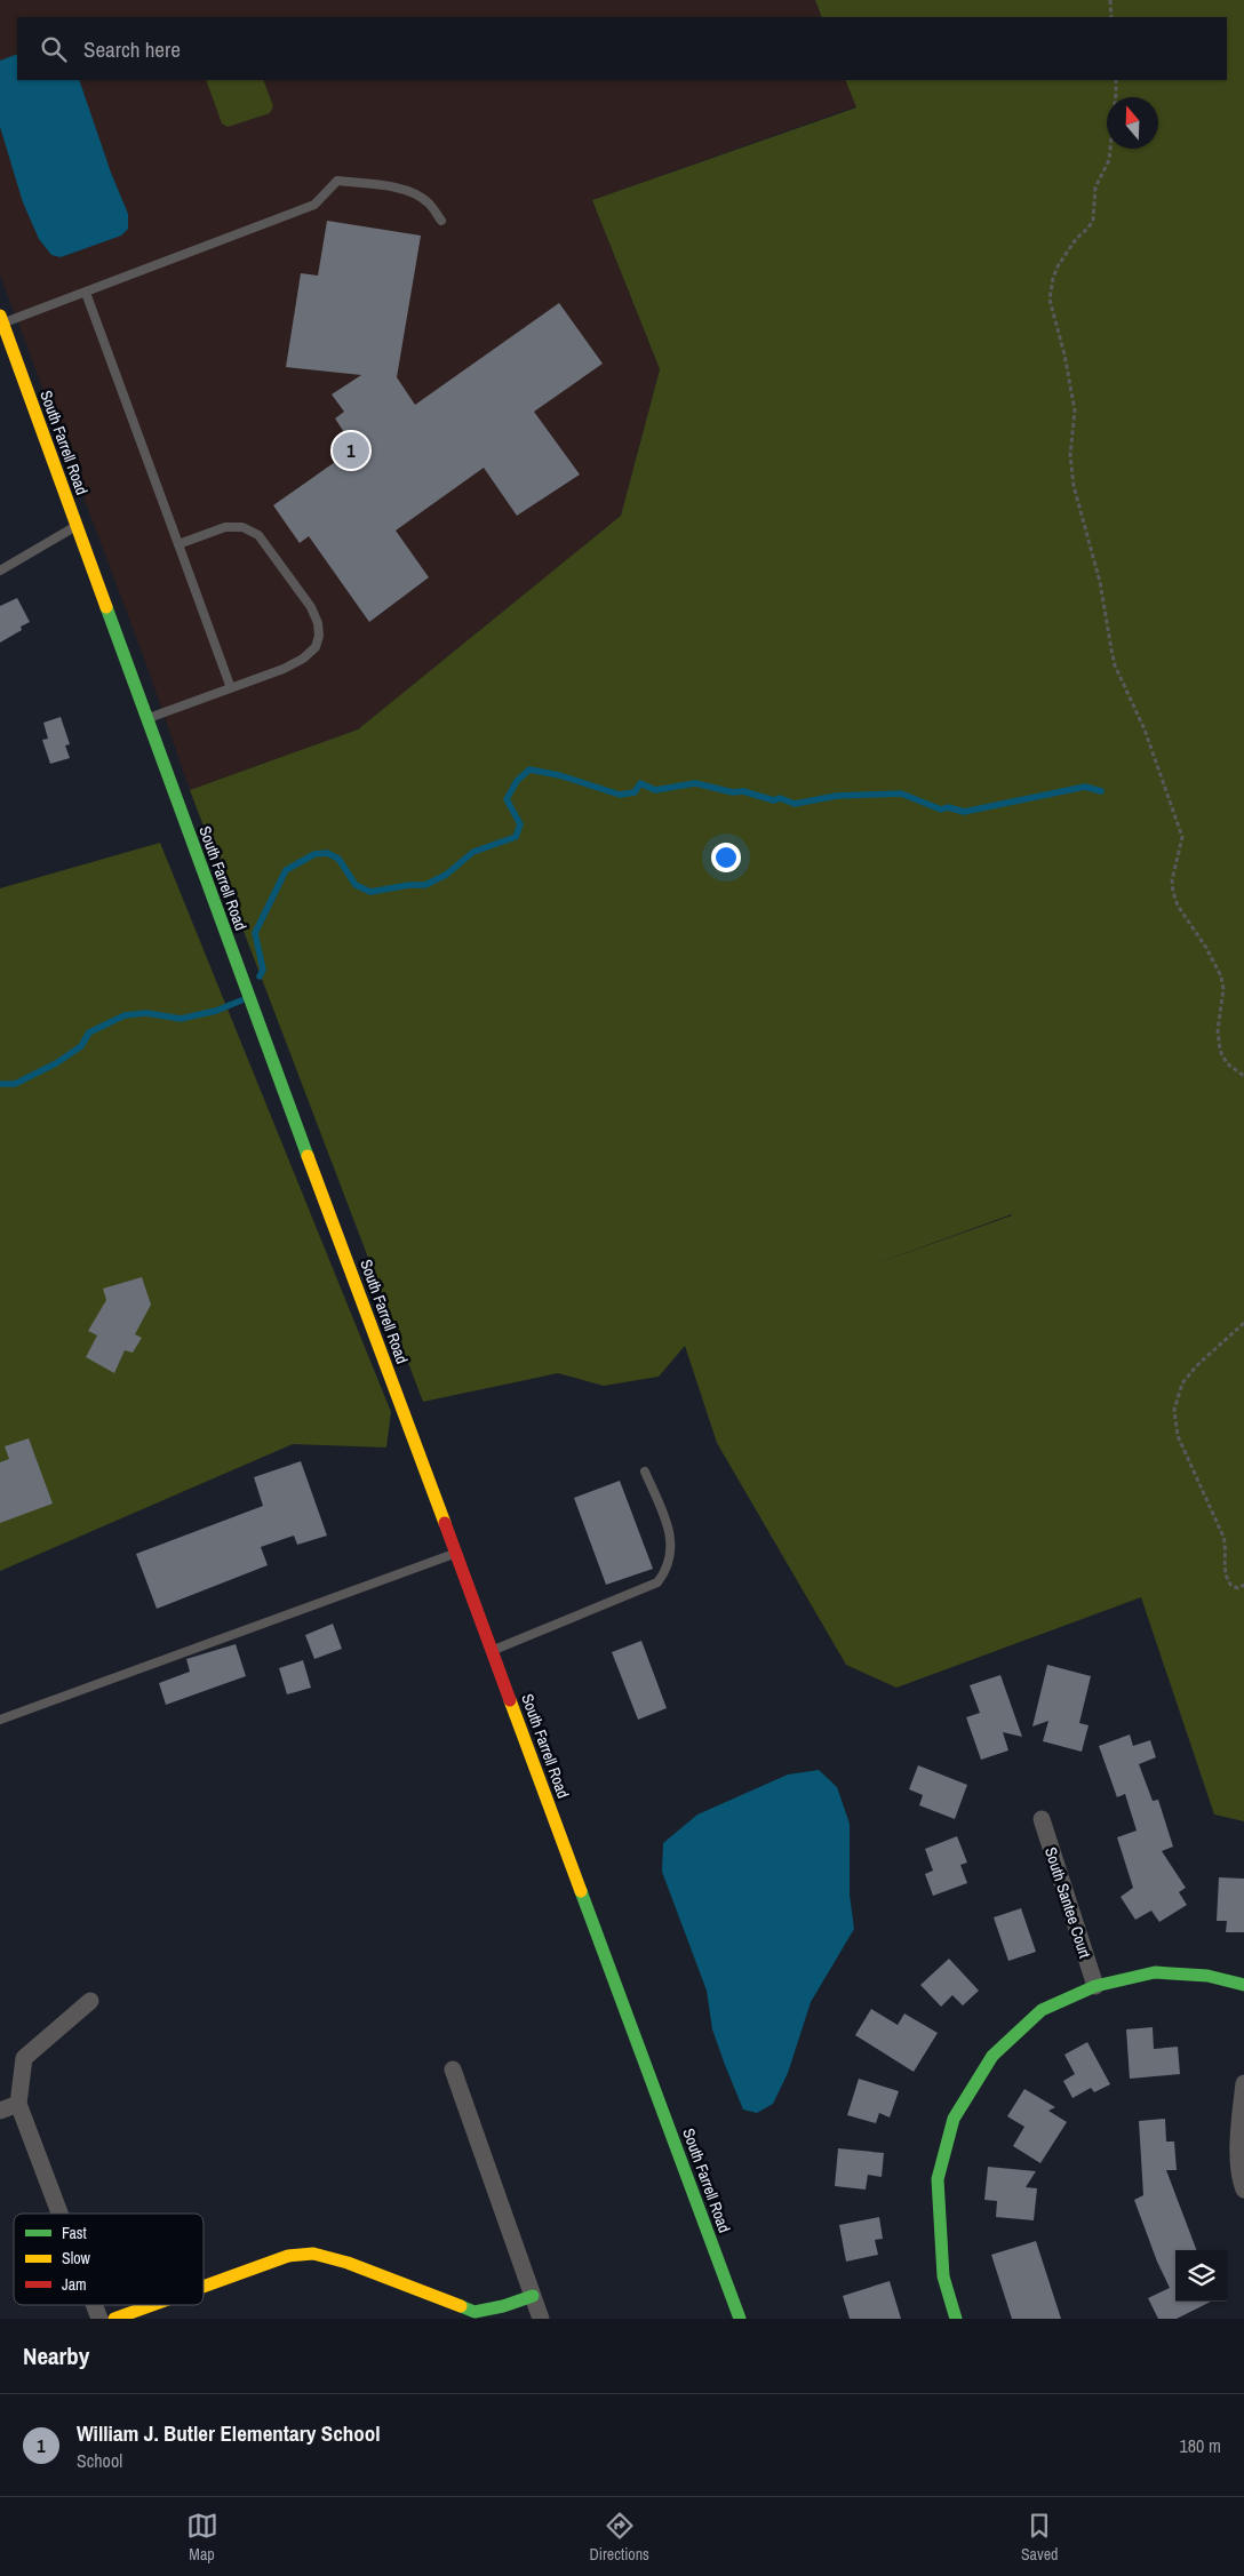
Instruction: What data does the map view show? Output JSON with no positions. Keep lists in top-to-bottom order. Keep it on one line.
{"streets":{"street":["South Farrell Road","South Santee Court"]},"legend":["Fast","Slow","Jam"],"north":"top","page":{"search":"Search here","pins":"1","heading":"Nearby","list":[{"mark":"1","name":"William J. Butler Elementary School","note":"School","value":"180 m"}],"nav":["Map","Directions","Saved"]}}
